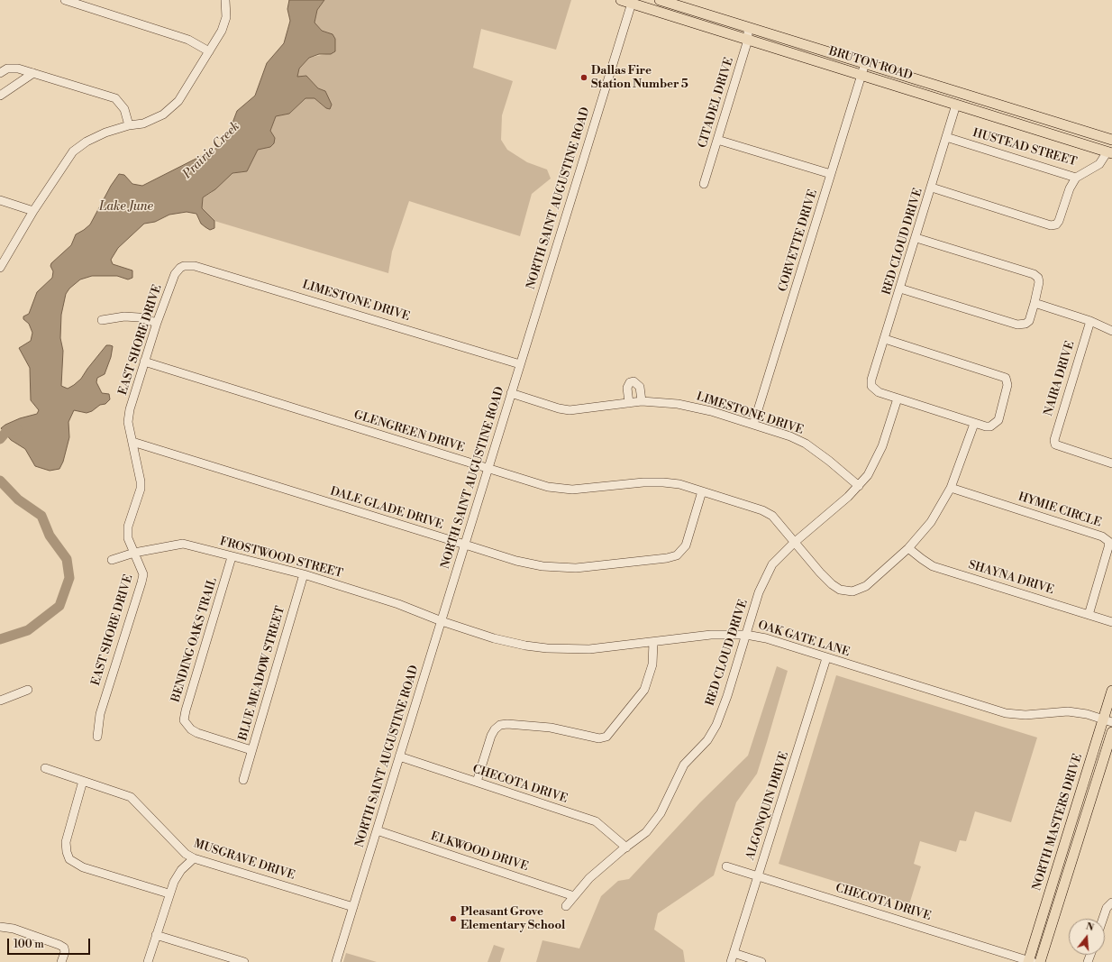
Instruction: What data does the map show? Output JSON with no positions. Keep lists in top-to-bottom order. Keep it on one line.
{"streets":{"main road":["BRUTON ROAD","NORTH MASTERS DRIVE"],"street":["CITADEL DRIVE","HUSTEAD STREET","NORTH SAINT AUGUSTINE ROAD","CORVETTE DRIVE","RED CLOUD DRIVE","LIMESTONE DRIVE","EAST SHORE DRIVE","NAIRA DRIVE","GLENGREEN DRIVE","DALE GLADE DRIVE","HYMIE CIRCLE","FROSTWOOD STREET","SHAYNA DRIVE","OAK GATE LANE","BENDING OAKS TRAIL","BLUE MEADOW STREET","CHECOTA DRIVE","ALGONQUIN DRIVE","ELKWOOD DRIVE","MUSGRAVE DRIVE"]},"crossings":[["BRUTON ROAD","CITADEL DRIVE"],["BRUTON ROAD","HUSTEAD STREET"],["BRUTON ROAD","NORTH SAINT AUGUSTINE ROAD"],["BRUTON ROAD","CORVETTE DRIVE"],["BRUTON ROAD","RED CLOUD DRIVE"],["HUSTEAD STREET","RED CLOUD DRIVE"],["NORTH SAINT AUGUSTINE ROAD","LIMESTONE DRIVE"],["NORTH SAINT AUGUSTINE ROAD","GLENGREEN DRIVE"],["NORTH SAINT AUGUSTINE ROAD","DALE GLADE DRIVE"],["NORTH SAINT AUGUSTINE ROAD","FROSTWOOD STREET"],["NORTH SAINT AUGUSTINE ROAD","OAK GATE LANE"],["NORTH SAINT AUGUSTINE ROAD","CHECOTA DRIVE"],["NORTH SAINT AUGUSTINE ROAD","ELKWOOD DRIVE"],["NORTH SAINT AUGUSTINE ROAD","MUSGRAVE DRIVE"],["CORVETTE DRIVE","LIMESTONE DRIVE"],["RED CLOUD DRIVE","LIMESTONE DRIVE"],["RED CLOUD DRIVE","GLENGREEN DRIVE"],["RED CLOUD DRIVE","OAK GATE LANE"],["RED CLOUD DRIVE","CHECOTA DRIVE"],["RED CLOUD DRIVE","ELKWOOD DRIVE"],["LIMESTONE DRIVE","EAST SHORE DRIVE"],["EAST SHORE DRIVE","GLENGREEN DRIVE"],["EAST SHORE DRIVE","DALE GLADE DRIVE"],["EAST SHORE DRIVE","FROSTWOOD STREET"],["GLENGREEN DRIVE","DALE GLADE DRIVE"],["GLENGREEN DRIVE","HYMIE CIRCLE"],["GLENGREEN DRIVE","SHAYNA DRIVE"],["HYMIE CIRCLE","SHAYNA DRIVE"],["FROSTWOOD STREET","OAK GATE LANE"],["FROSTWOOD STREET","BENDING OAKS TRAIL"],["FROSTWOOD STREET","BLUE MEADOW STREET"],["OAK GATE LANE","ALGONQUIN DRIVE"],["OAK GATE LANE","NORTH MASTERS DRIVE"],["BENDING OAKS TRAIL","BLUE MEADOW STREET"],["CHECOTA DRIVE","ALGONQUIN DRIVE"],["CHECOTA DRIVE","NORTH MASTERS DRIVE"]],"water":["Prairie Creek","Lake June"],"places":["Dallas Fire Station Number 5","Pleasant Grove Elementary School"],"scale_bar":"100 m","north":"top"}
